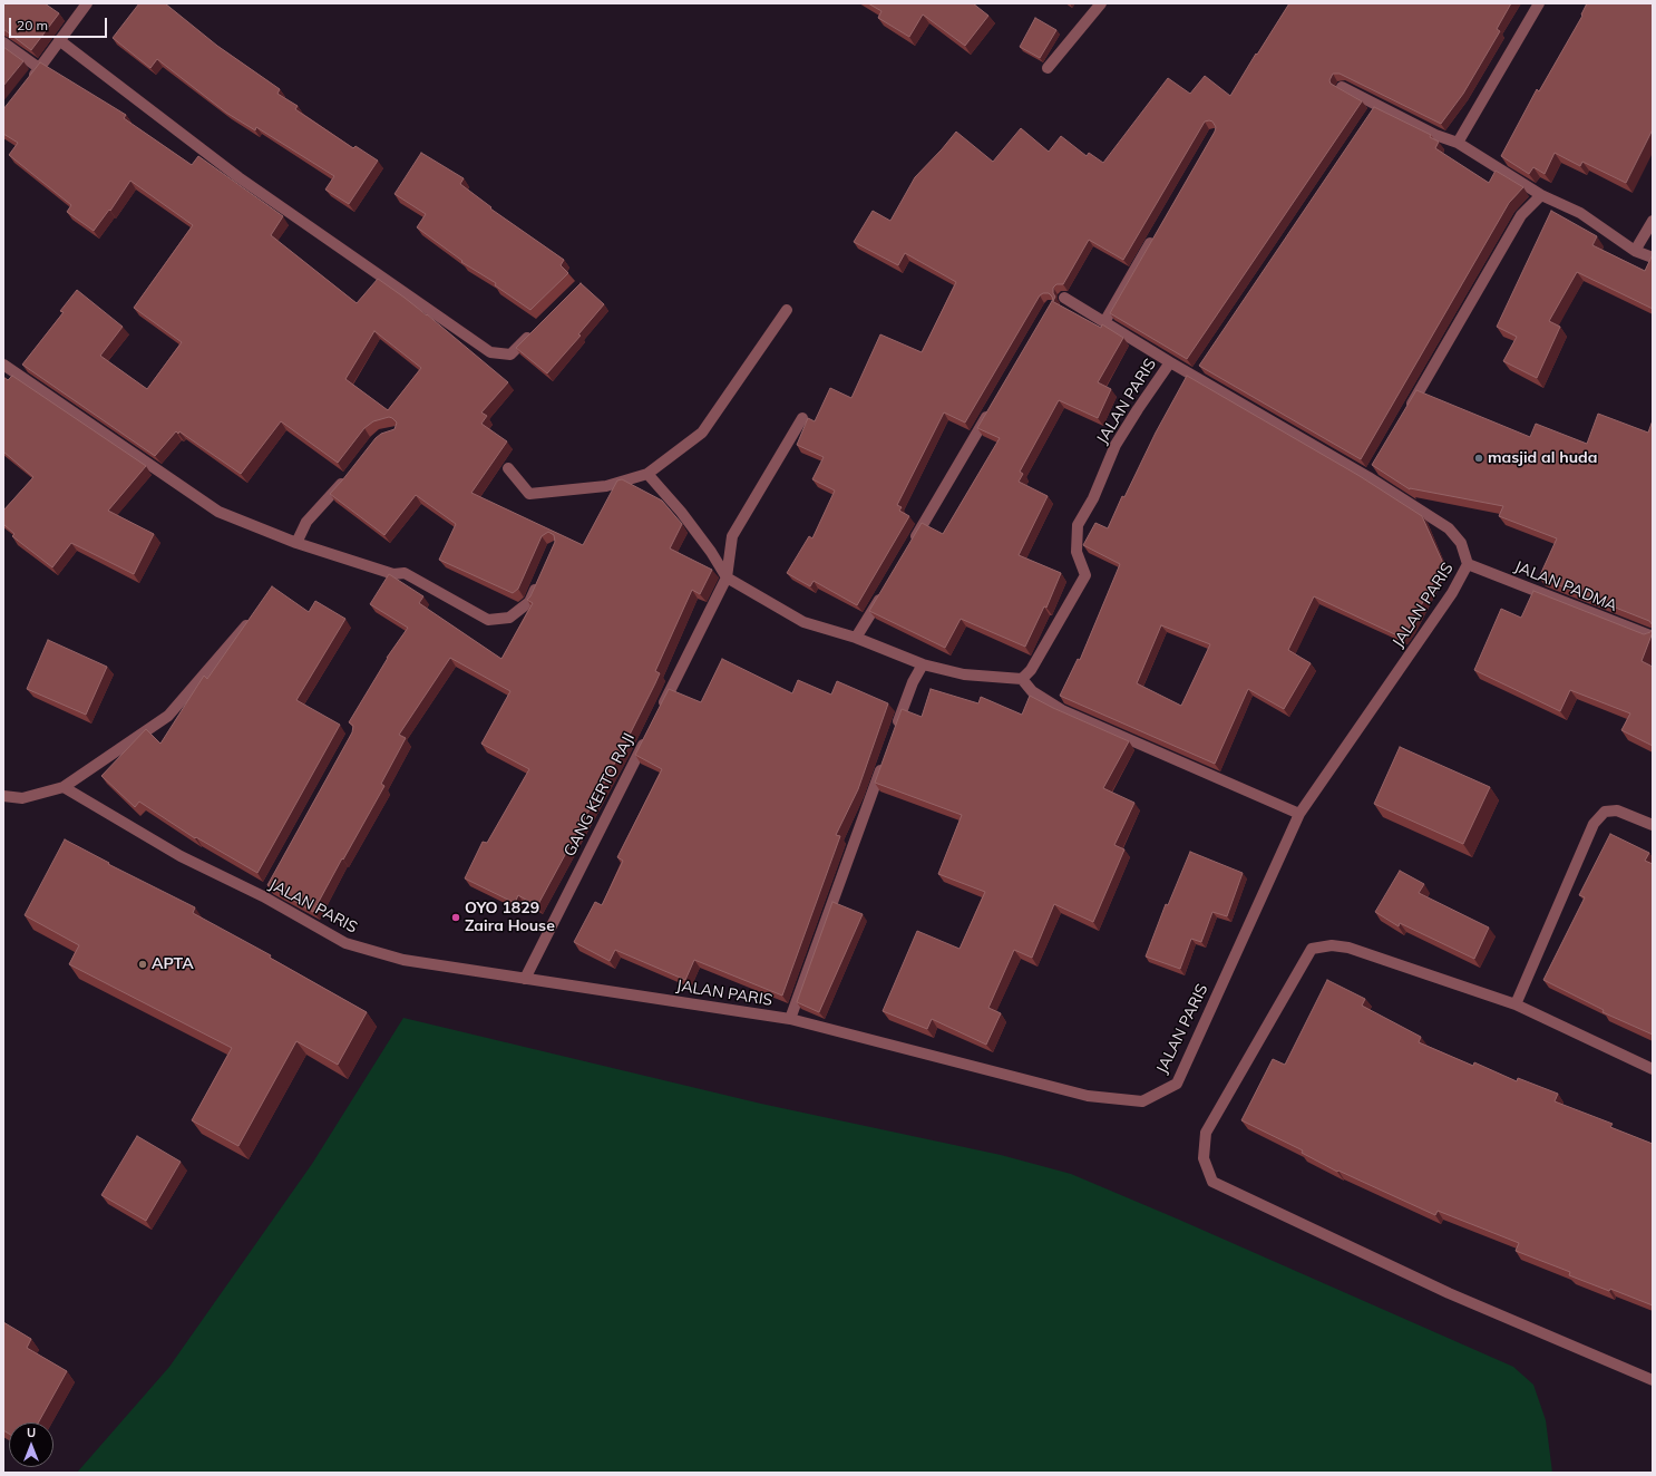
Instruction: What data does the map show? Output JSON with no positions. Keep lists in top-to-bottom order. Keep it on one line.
{"streets":{"street":["JALAN PARIS","JALAN PADMA","GANG KERTO RAJI"]},"crossings":[["JALAN PARIS","JALAN PADMA"],["JALAN PARIS","GANG KERTO RAJI"]],"places":["masjid al huda","OYO 1829 Zaira House","APTA"],"scale_bar":"20 m","north":"top"}
